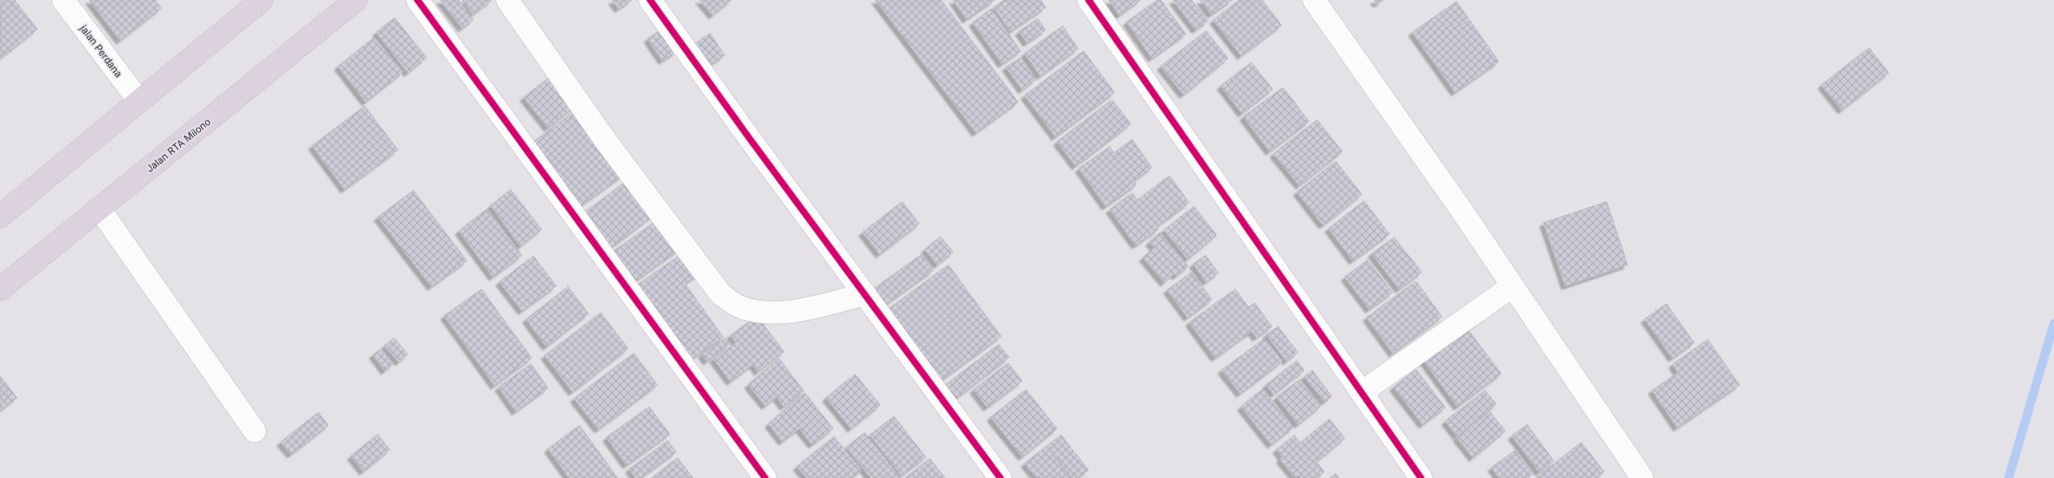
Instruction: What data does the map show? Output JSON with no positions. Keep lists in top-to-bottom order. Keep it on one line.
{"streets":{"highway":["Jalan RTA Milono"],"street":["jalan Perdana"]}}
